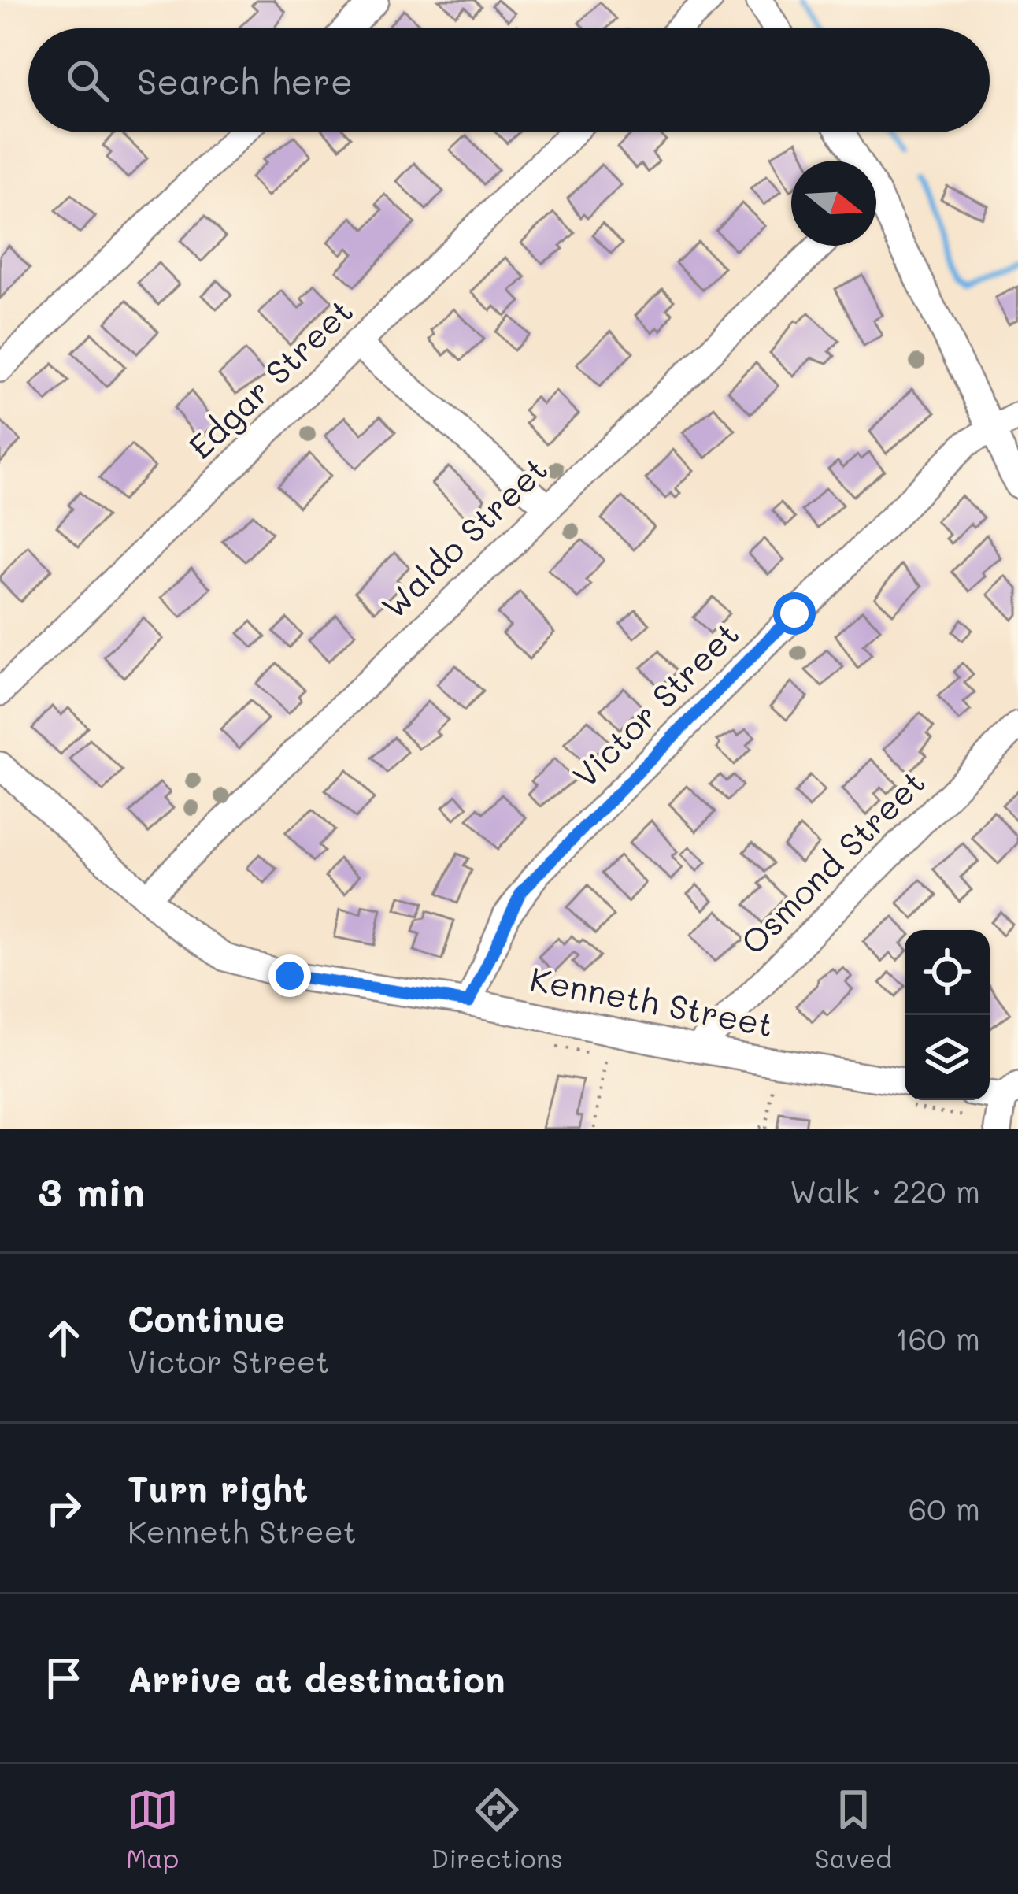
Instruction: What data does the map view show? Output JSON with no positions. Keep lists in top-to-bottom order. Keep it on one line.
{"streets":{"street":["Edgar Street","Waldo Street","Victor Street","Osmond Street","Kenneth Street"]},"crossings":[["Waldo Street","Kenneth Street"],["Victor Street","Kenneth Street"],["Osmond Street","Kenneth Street"]],"north":"right","page":{"search":"Search here","heading":["3 min","Walk · 220 m"],"list":[["Continue","Victor Street","160 m"],["Turn right","Kenneth Street","60 m"],"Arrive at destination"],"nav":["Map","Directions","Saved"]}}
